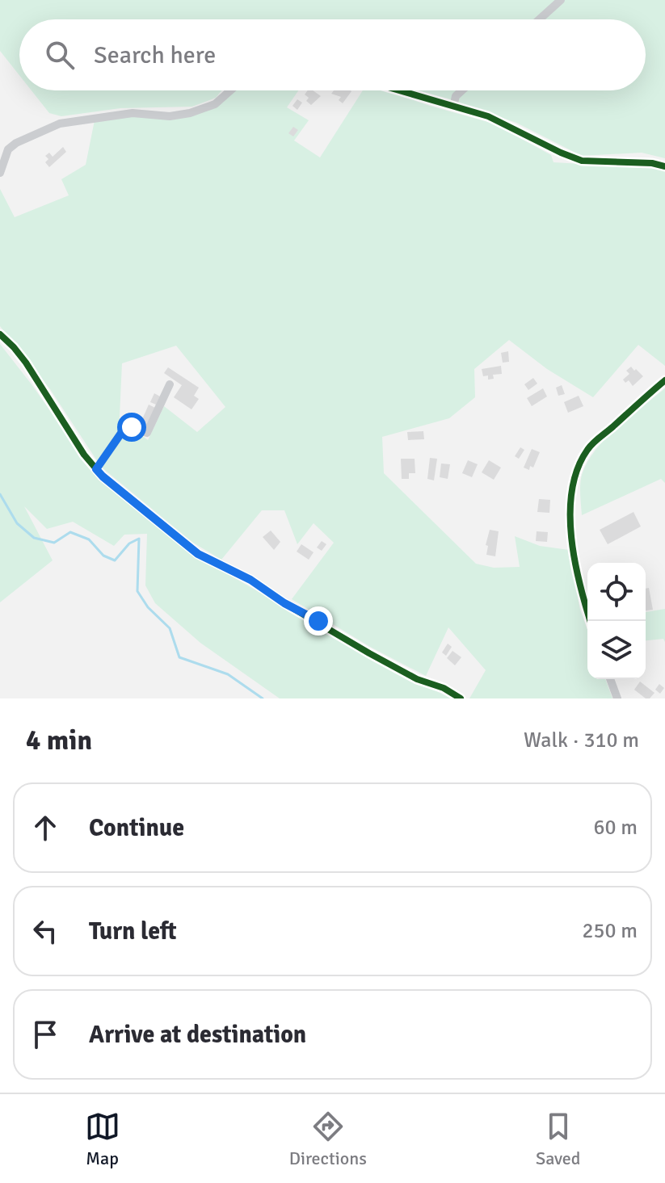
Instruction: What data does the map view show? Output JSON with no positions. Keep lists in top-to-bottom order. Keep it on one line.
{"page":{"search":"Search here","heading":["4 min","Walk · 310 m"],"list":[["Continue","60 m"],["Turn left","250 m"],"Arrive at destination"],"nav":["Map","Directions","Saved"]}}
